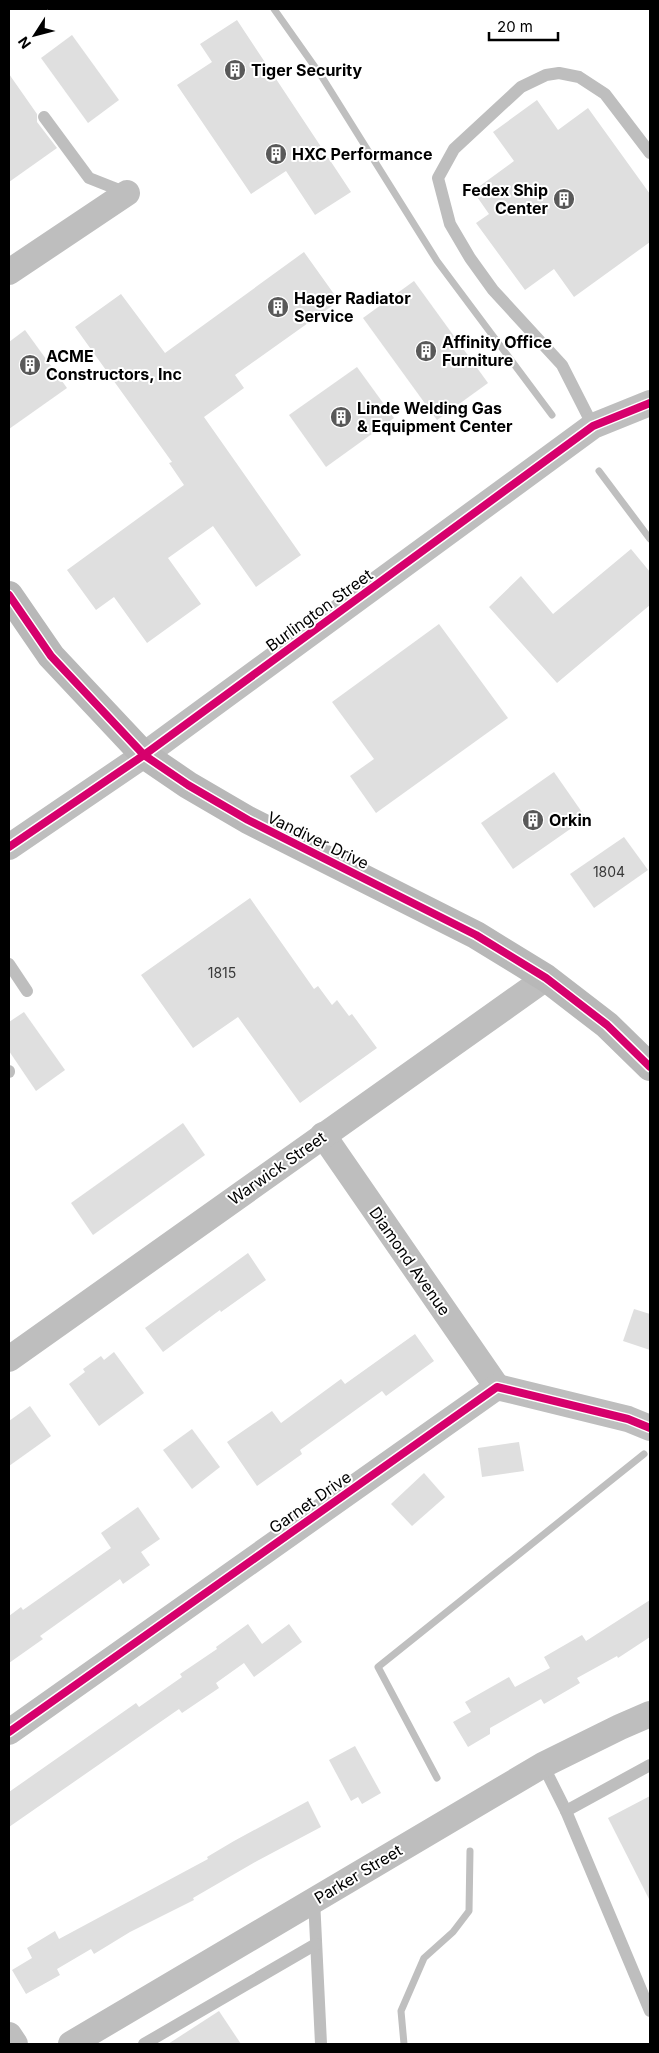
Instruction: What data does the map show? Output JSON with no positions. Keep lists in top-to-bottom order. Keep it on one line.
{"streets":{"main road":["Vandiver Drive"],"street":["Burlington Street","Warwick Street","Diamond Avenue","Garnet Drive","Parker Street"]},"crossings":[["Burlington Street","Vandiver Drive"],["Vandiver Drive","Warwick Street"],["Warwick Street","Diamond Avenue"],["Diamond Avenue","Garnet Drive"]],"places":{"building":["Tiger Security","HXC Performance","Fedex Ship Center","Hager Radiator Service","Affinity Office Furniture","ACME Constructors, Inc","Linde Welding Gas & Equipment Center","Orkin"]},"house_numbers":["1804","1815"],"scale_bar":"20 m","north":"bottom left"}
